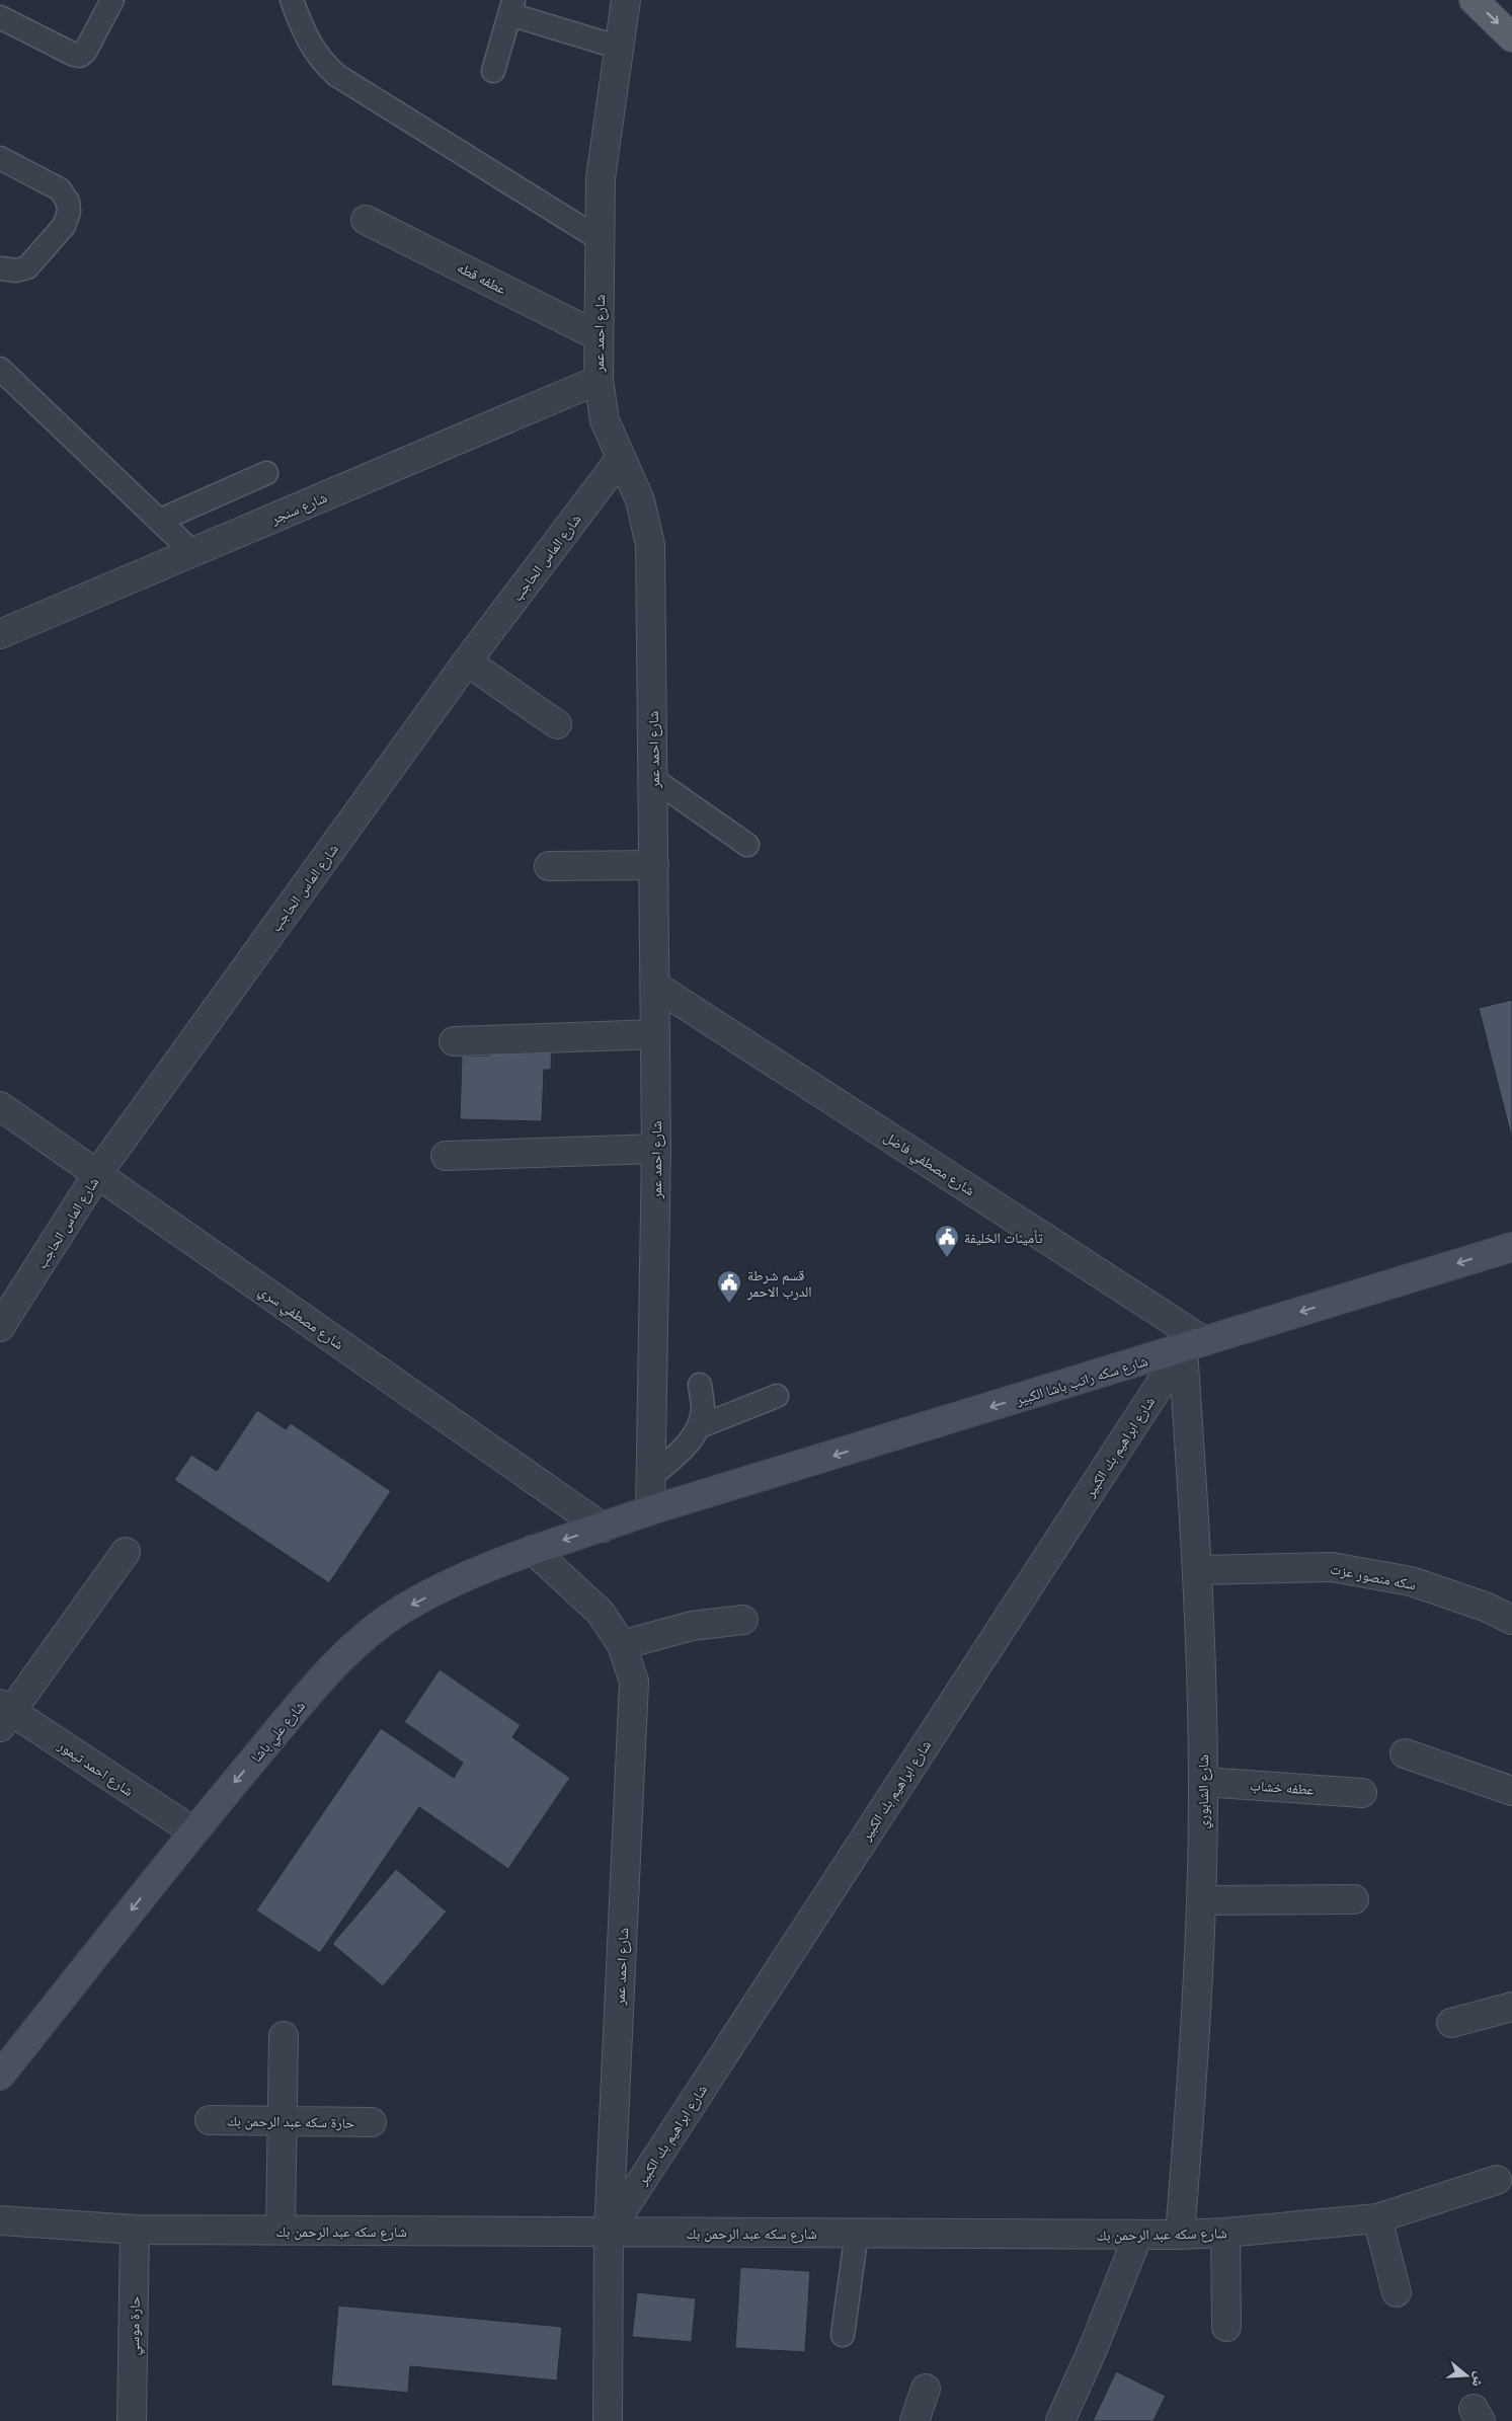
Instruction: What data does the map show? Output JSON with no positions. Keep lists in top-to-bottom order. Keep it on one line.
{"streets":{"main road":["شارع سكه راتب باشا الكبير","شارع علي باشا"],"street":["عطفه قطه","شارع احمد عمر","شارع سنجر","شارع الماس الحاجب","شارع مصطفي فاضل","شارع مصطفي سري","شارع ابراهيم بك الكبير","سكه منصور عزت","شارع احمد تيمور","عطفه خشاب","شارع الشابوري","حارة سكه عبد الرحمن بك","شارع سكه عبد الرحمن بك","حارة موسي"]},"crossings":[["عطفه قطه","شارع احمد عمر"],["شارع احمد عمر","شارع سنجر"],["شارع احمد عمر","شارع الماس الحاجب"],["شارع احمد عمر","شارع مصطفي فاضل"],["شارع احمد عمر","شارع سكه راتب باشا الكبير"],["شارع احمد عمر","شارع ابراهيم بك الكبير"],["شارع احمد عمر","شارع علي باشا"],["شارع احمد عمر","شارع سكه عبد الرحمن بك"],["شارع الماس الحاجب","شارع مصطفي سري"],["شارع مصطفي فاضل","شارع سكه راتب باشا الكبير"],["شارع مصطفي فاضل","شارع ابراهيم بك الكبير"],["شارع مصطفي فاضل","شارع الشابوري"],["شارع مصطفي سري","شارع علي باشا"],["شارع سكه راتب باشا الكبير","شارع ابراهيم بك الكبير"],["شارع سكه راتب باشا الكبير","شارع علي باشا"],["شارع سكه راتب باشا الكبير","شارع الشابوري"],["شارع ابراهيم بك الكبير","شارع الشابوري"],["شارع ابراهيم بك الكبير","شارع سكه عبد الرحمن بك"],["سكه منصور عزت","شارع الشابوري"],["شارع علي باشا","شارع احمد تيمور"],["عطفه خشاب","شارع الشابوري"],["شارع الشابوري","شارع سكه عبد الرحمن بك"],["شارع سكه عبد الرحمن بك","حارة موسي"]],"one_way":["شارع سكه راتب باشا الكبير","شارع علي باشا"],"places":{"public building":["تأمينات الخليفة","قسم شرطة الدرب الاحمر"]},"north":"right"}
